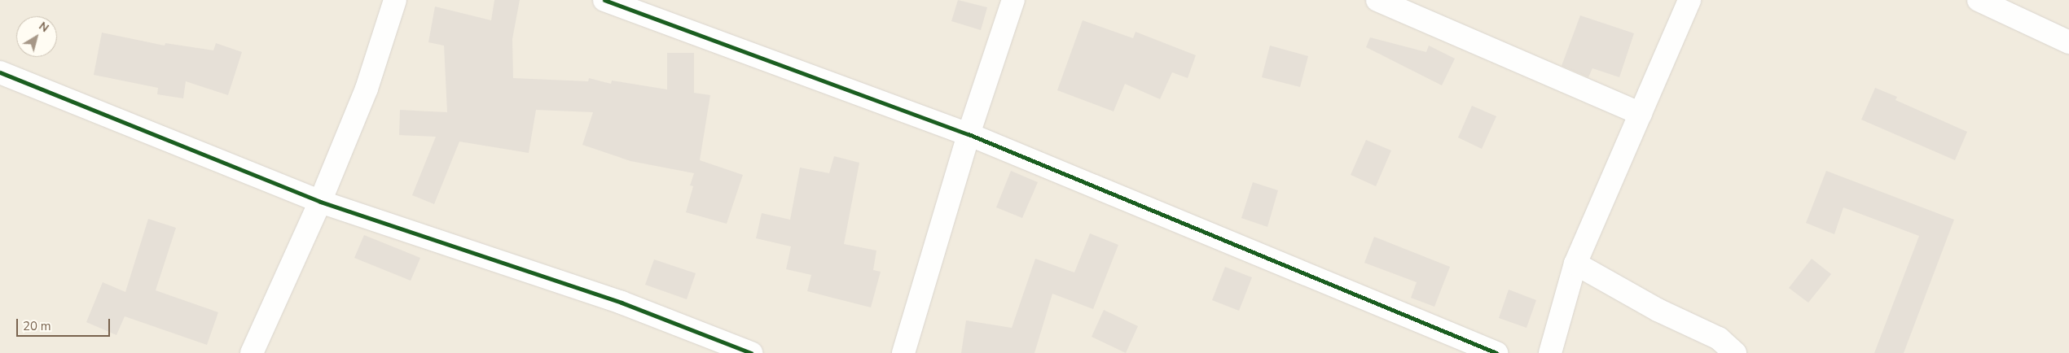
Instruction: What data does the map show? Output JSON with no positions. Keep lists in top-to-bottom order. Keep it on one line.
{"scale_bar":"20 m","north":"top right"}
